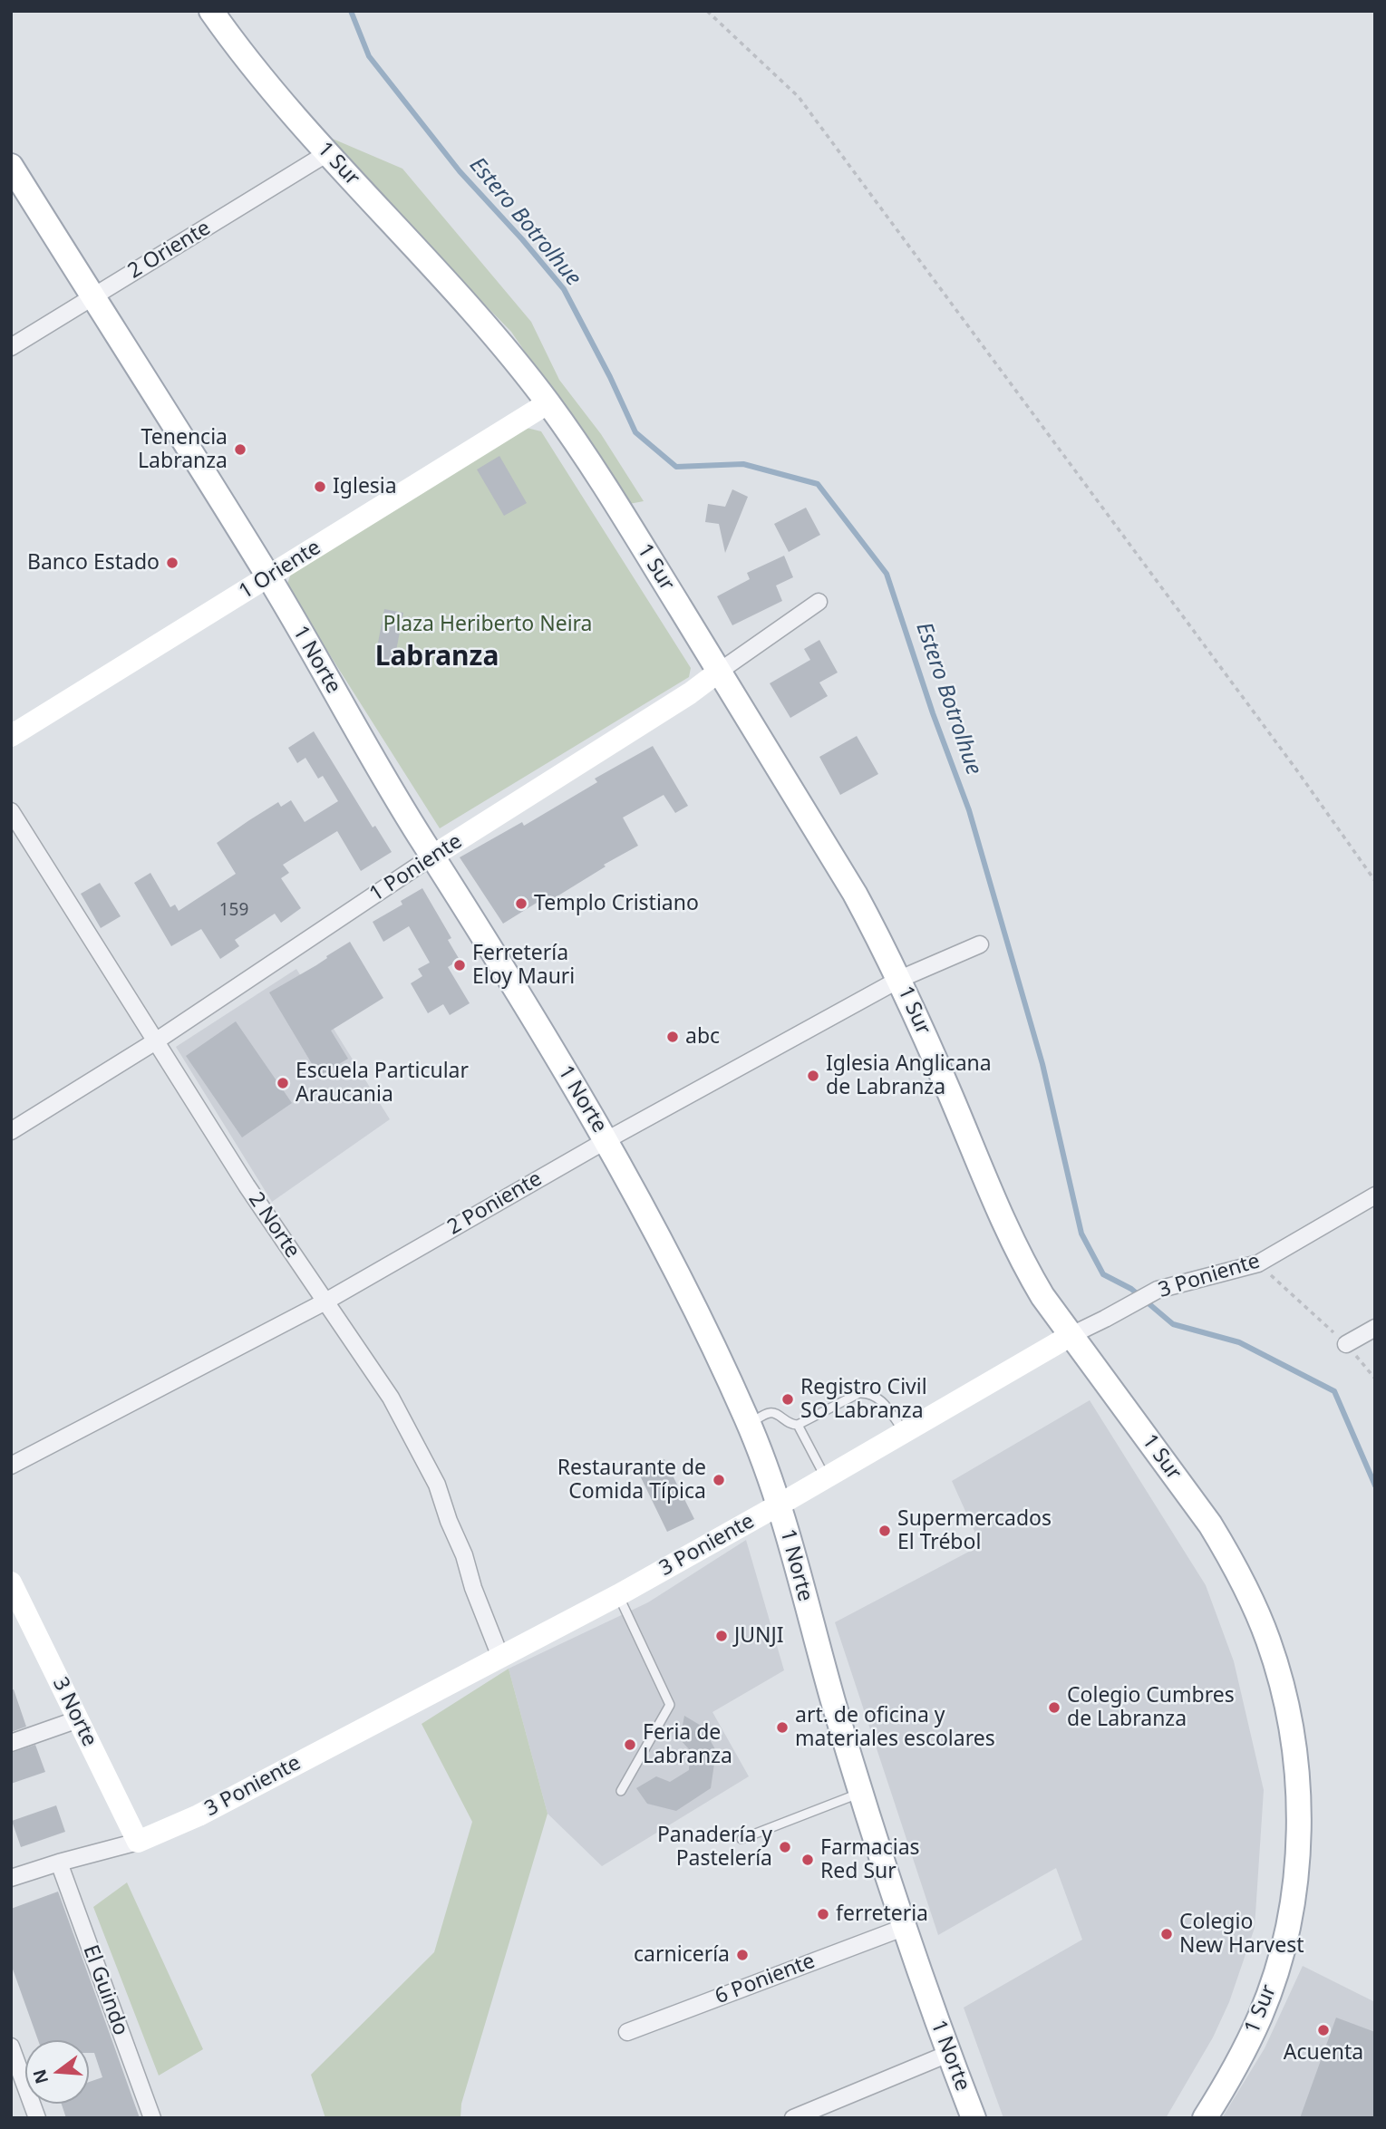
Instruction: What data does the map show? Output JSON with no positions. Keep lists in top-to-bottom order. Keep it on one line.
{"streets":{"main road":["1 Sur","1 Norte"],"street":["2 Oriente","1 Oriente","1 Poniente","2 Poniente","2 Norte","3 Poniente","3 Norte","6 Poniente","El Guindo"]},"crossings":[["1 Sur","2 Oriente"],["1 Sur","1 Oriente"],["1 Sur","1 Poniente"],["1 Sur","2 Poniente"],["1 Sur","3 Poniente"],["2 Oriente","1 Norte"],["1 Oriente","1 Norte"],["1 Norte","1 Poniente"],["1 Norte","2 Poniente"],["1 Norte","3 Poniente"],["1 Norte","6 Poniente"],["1 Poniente","2 Norte"],["2 Poniente","2 Norte"],["2 Norte","3 Poniente"],["3 Poniente","3 Norte"]],"districts":["Labranza"],"water":["Estero Botrolhue"],"parks":["Plaza Heriberto Neira"],"places":["Tenencia Labranza","Iglesia","Banco Estado","Templo Cristiano","Ferretería Eloy Mauri","abc","Iglesia Anglicana de Labranza","Escuela Particular Araucania","Registro Civil SO Labranza","Restaurante de Comida Típica","Supermercados El Trébol","JUNJI","Colegio Cumbres de Labranza","art. de oficina y materiales escolares","Feria de Labranza","Panadería y Pastelería","Farmacias Red Sur","ferreteria","Colegio New Harvest","carnicería","Acuenta"],"house_numbers":["159"],"north":"left"}
